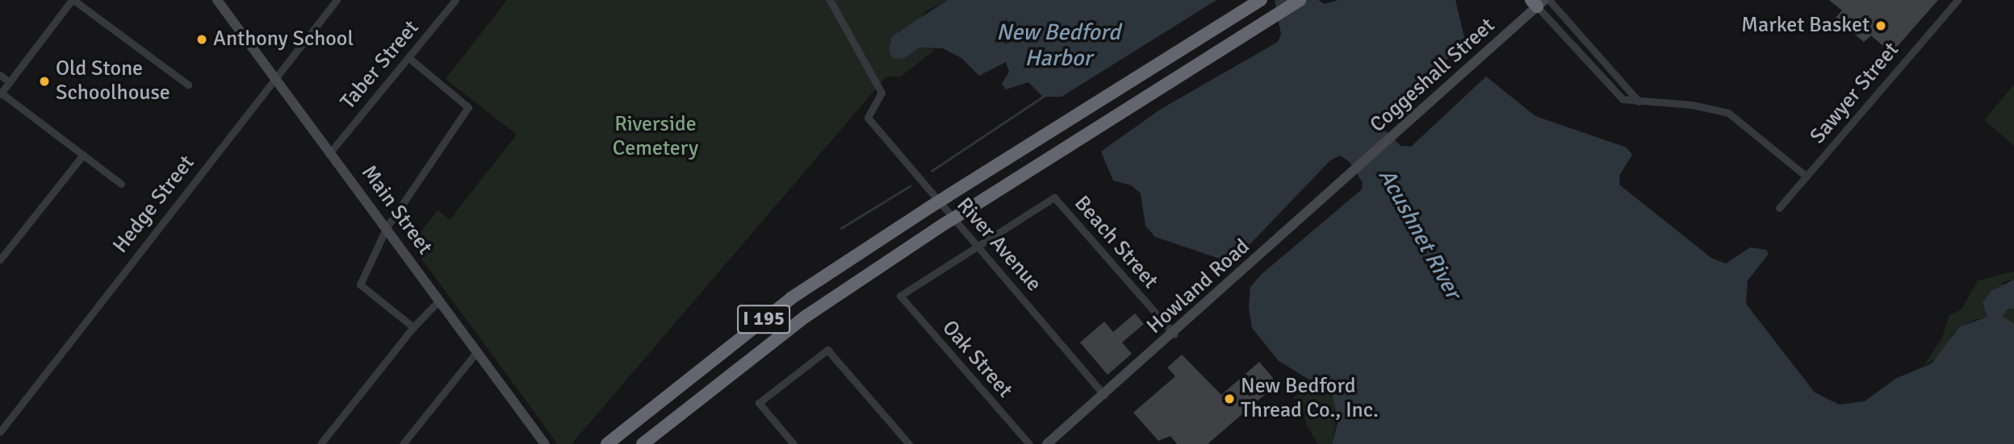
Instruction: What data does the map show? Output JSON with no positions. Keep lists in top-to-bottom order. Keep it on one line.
{"streets":{"highway":["I 195"],"main road":["Coggeshall Street","Main Street","Howland Road"],"street":["Taber Street","Sawyer Street","Hedge Street","Beach Street","River Avenue","Oak Street"]},"crossings":[["Taber Street","Main Street"],["Coggeshall Street","Howland Road"],["Hedge Street","Main Street"],["Beach Street","River Avenue"],["Beach Street","Howland Road"],["Beach Street","Oak Street"],["River Avenue","Howland Road"],["River Avenue","Oak Street"]],"water":["New Bedford Harbor","Acushnet River"],"parks":["Riverside Cemetery"],"places":["Market Basket","Anthony School","Old Stone Schoolhouse","New Bedford Thread Co., Inc."]}
